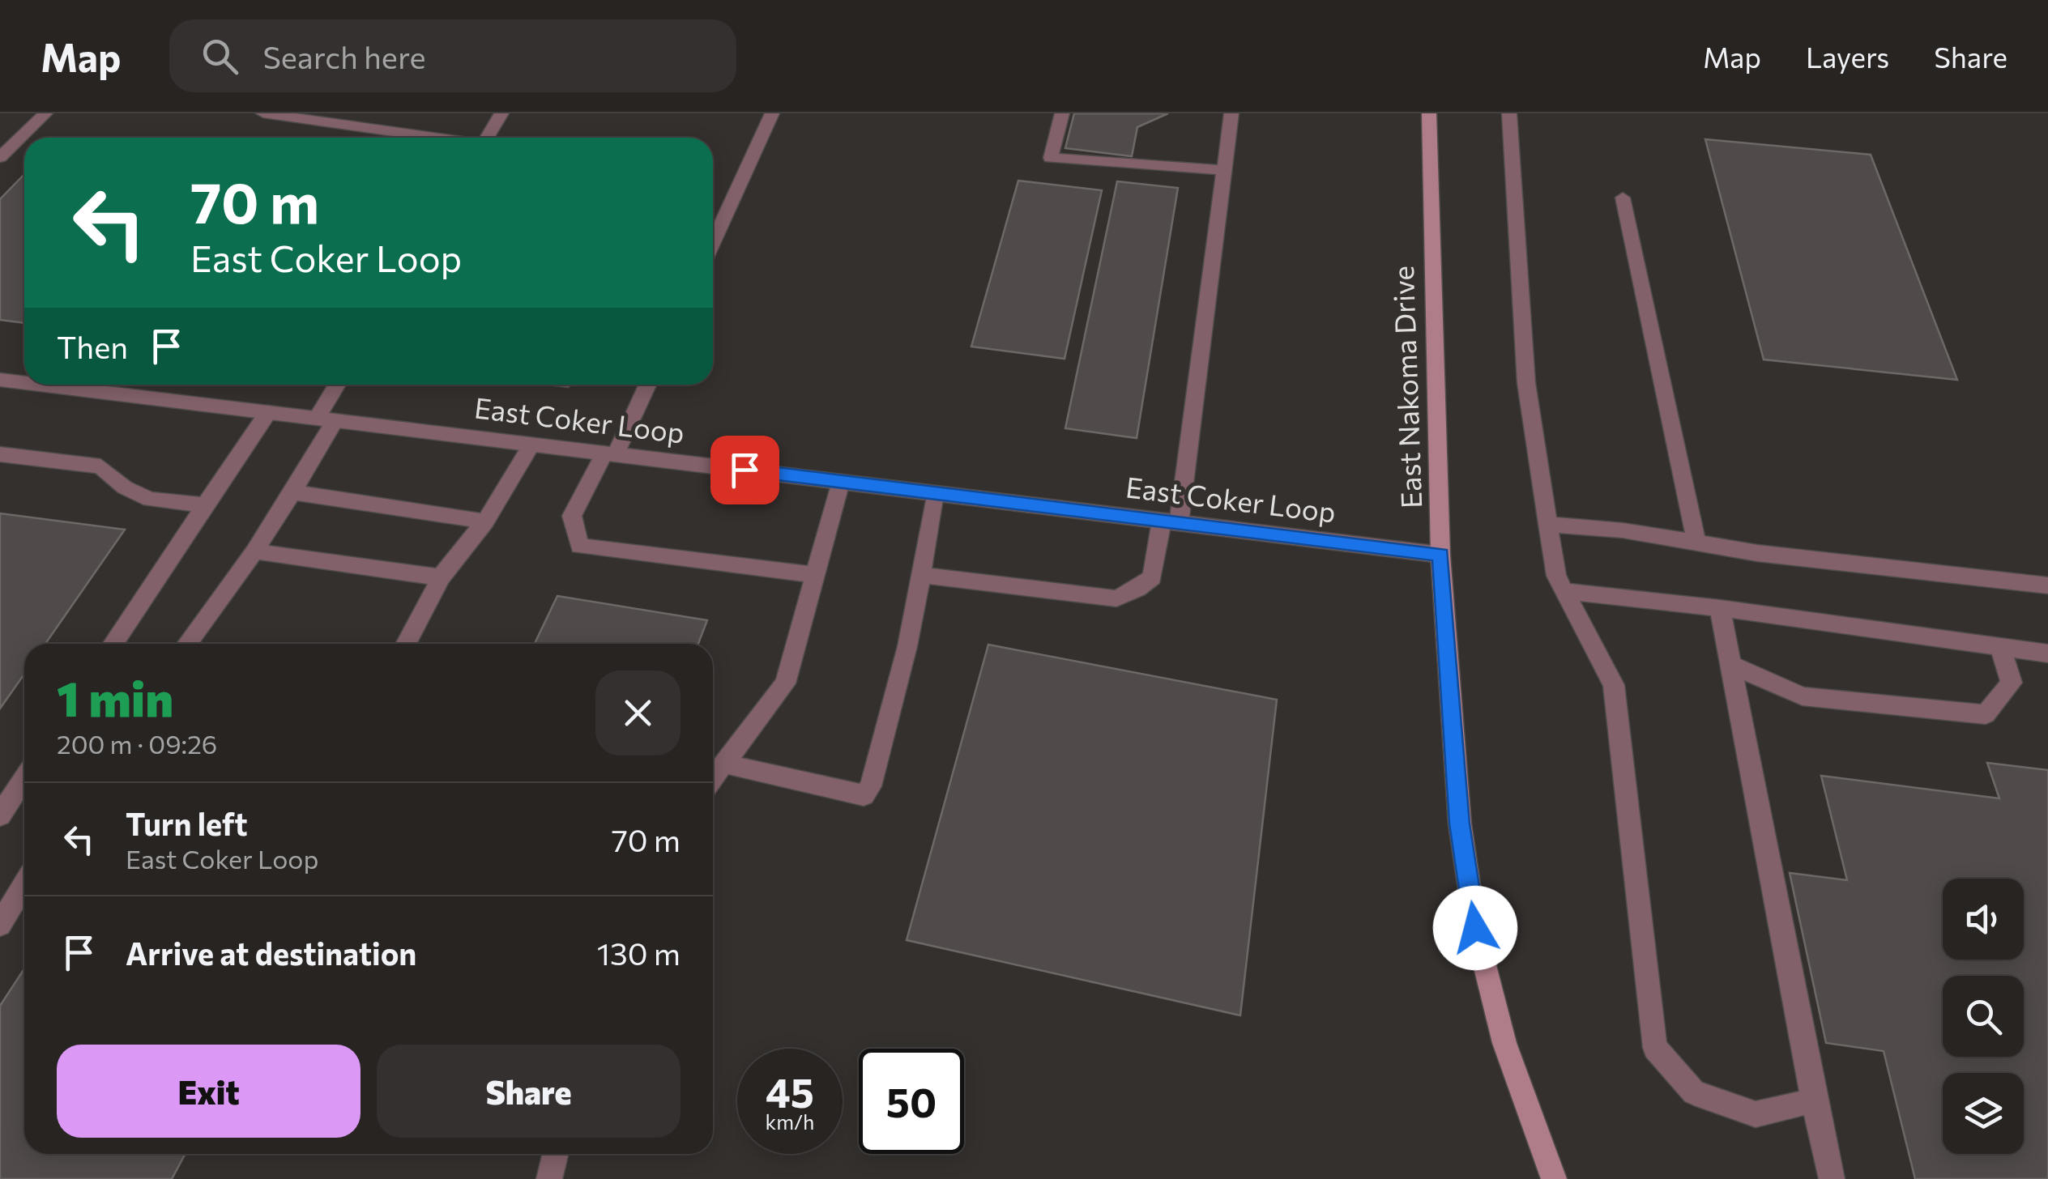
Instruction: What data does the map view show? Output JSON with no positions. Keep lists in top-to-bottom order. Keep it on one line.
{"streets":{"main road":["East Nakoma Drive"],"street":["East Coker Loop"]},"crossings":[["East Nakoma Drive","East Coker Loop"]],"page":{"header":"Map","search":"Search here","nav":["Map","Layers","Share"],"turn":["70 m","East Coker Loop"],"then":"Then","heading":["1 min","200 m · 09:26"],"list":[{"name":"Turn left","note":"East Coker Loop","value":"70 m"},{"name":"Arrive at destination","value":"130 m"}],"buttons":["Exit","Share"],"speed":"45 km/h","limit":"50"}}
